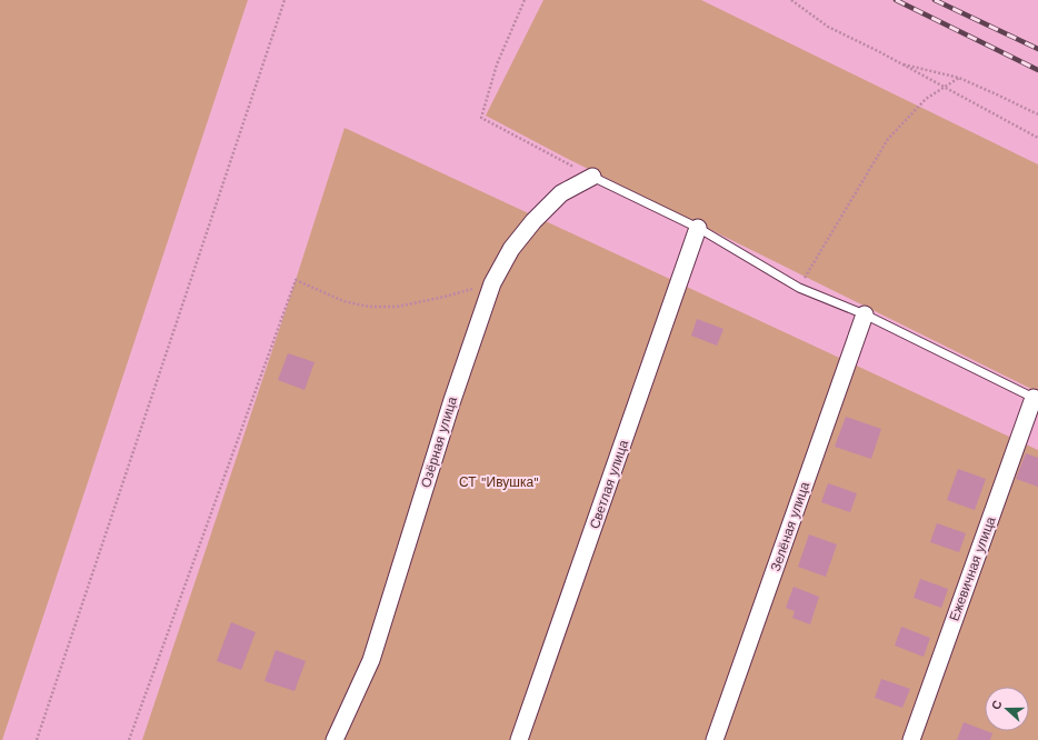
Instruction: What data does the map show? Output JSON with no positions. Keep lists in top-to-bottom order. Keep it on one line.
{"streets":{"street":["Озёрная улица","Светлая улица","Зелёная улица","Ежевичная улица"]},"parks":["СТ \"Ивушка\""],"north":"left"}
